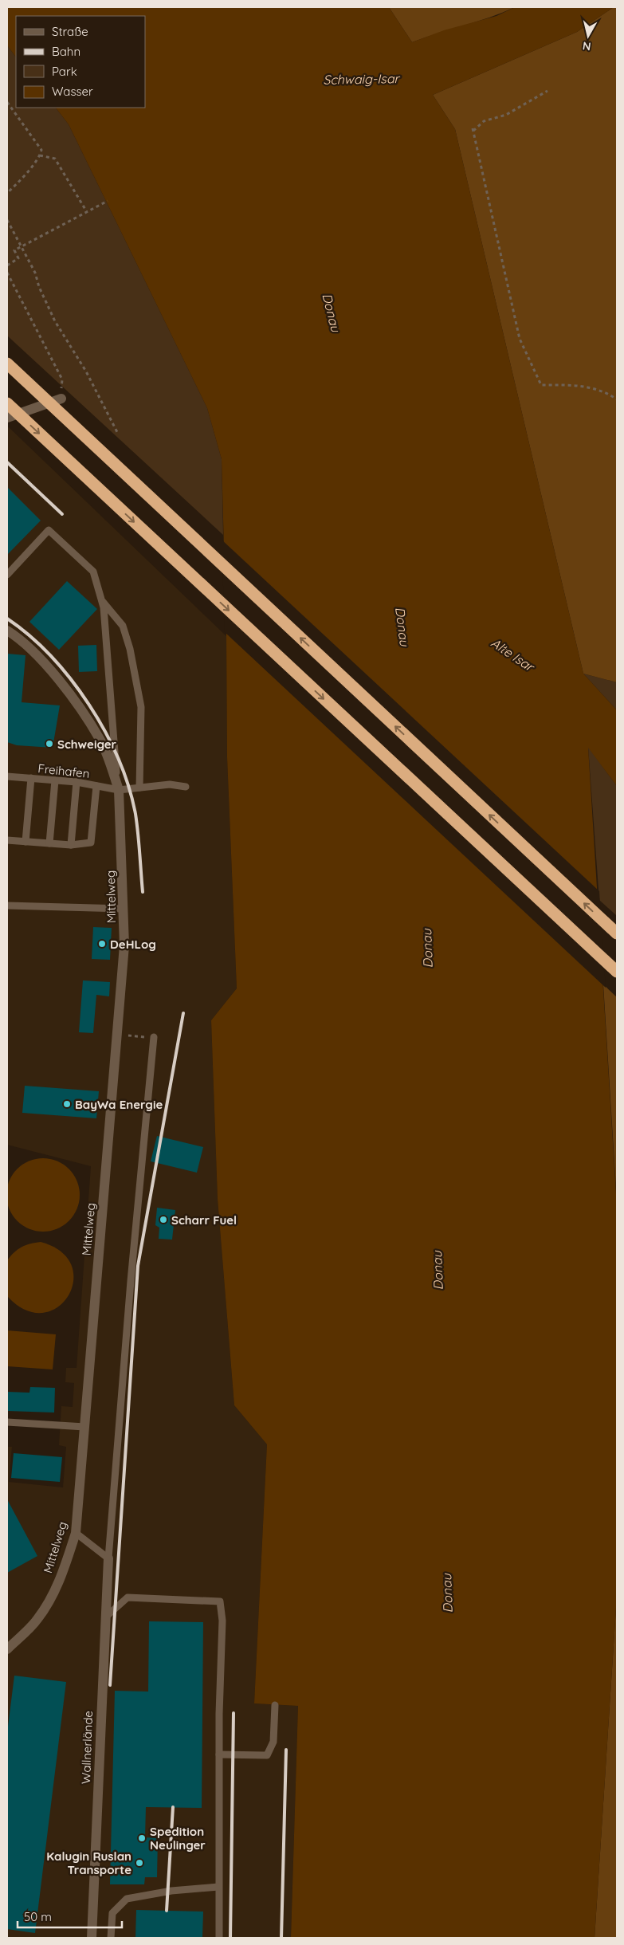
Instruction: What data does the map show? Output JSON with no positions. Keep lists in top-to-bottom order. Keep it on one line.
{"streets":{"street":["Mittelweg","Wallnerlände"],"lane":["Freihafen"]},"crossings":[["Freihafen","Mittelweg"]],"water":["Schwaig-Isar","Donau","Alte Isar"],"places":["Schweiger","DeHLog","BayWa Energie","Scharr Fuel","Spedition Neulinger","Kalugin Ruslan Transporte"],"legend":["Straße","Bahn","Park","Wasser"],"scale_bar":"50 m","north":"bottom"}
